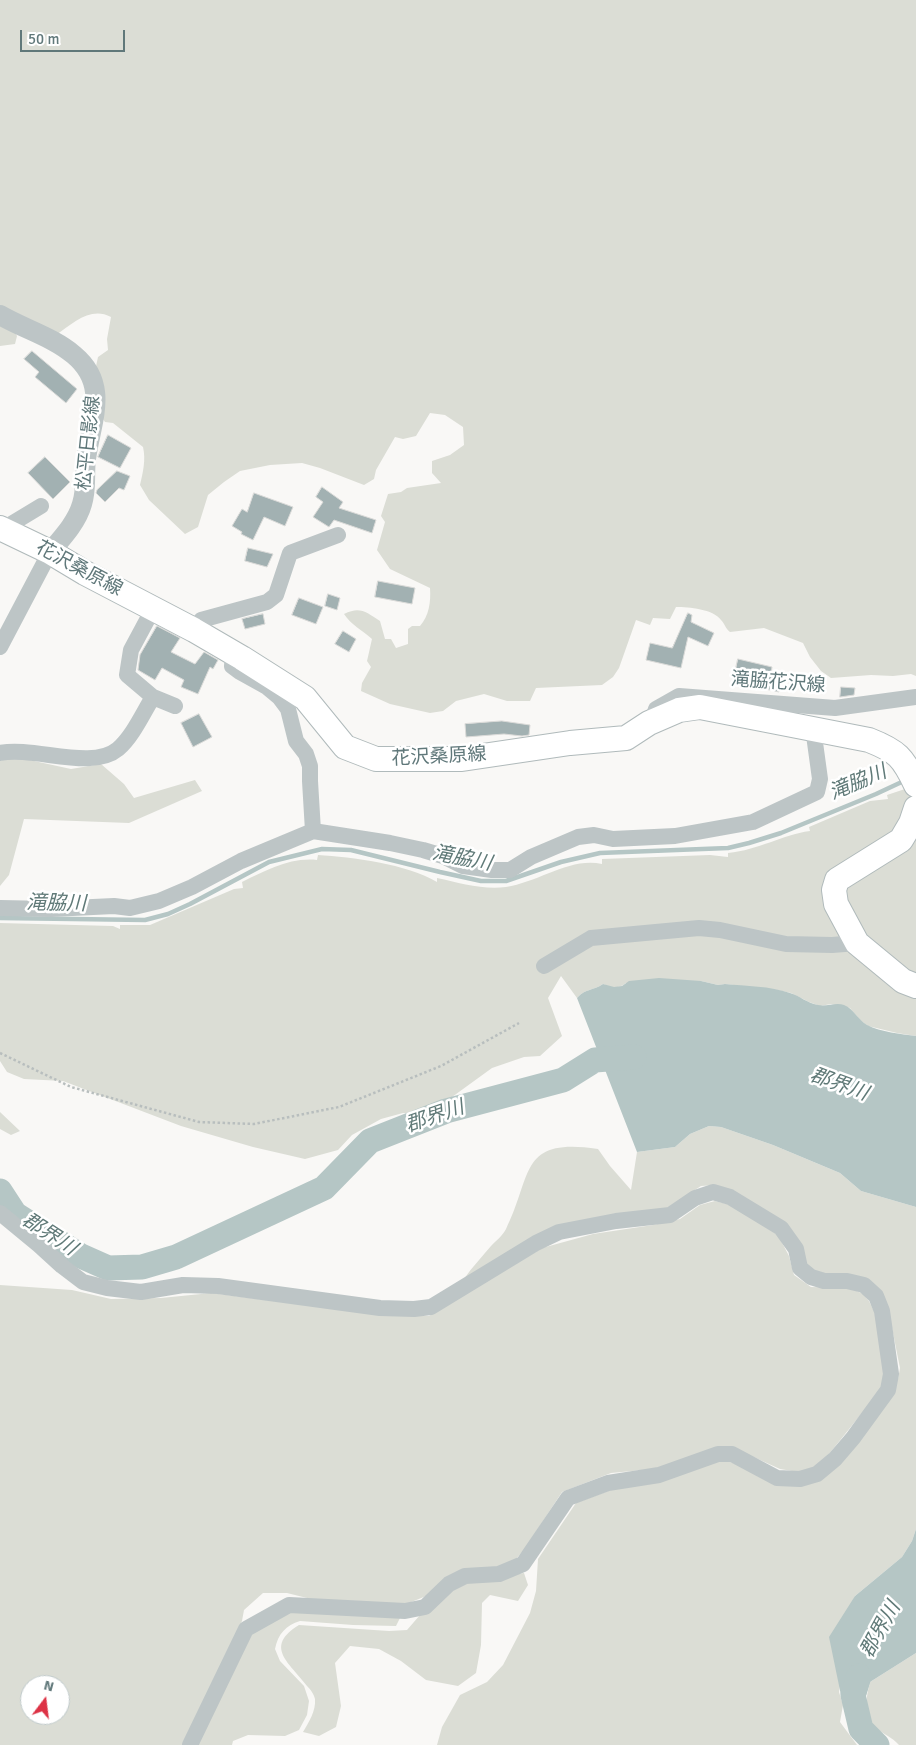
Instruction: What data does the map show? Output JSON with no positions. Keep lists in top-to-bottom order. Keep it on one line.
{"streets":{"main road":["花沢桑原線"],"street":["松平日影線","滝脇花沢線"]},"crossings":[["松平日影線","花沢桑原線"],["花沢桑原線","滝脇花沢線"]],"water":["滝脇川","郡界川"],"scale_bar":"50 m","north":"top"}
